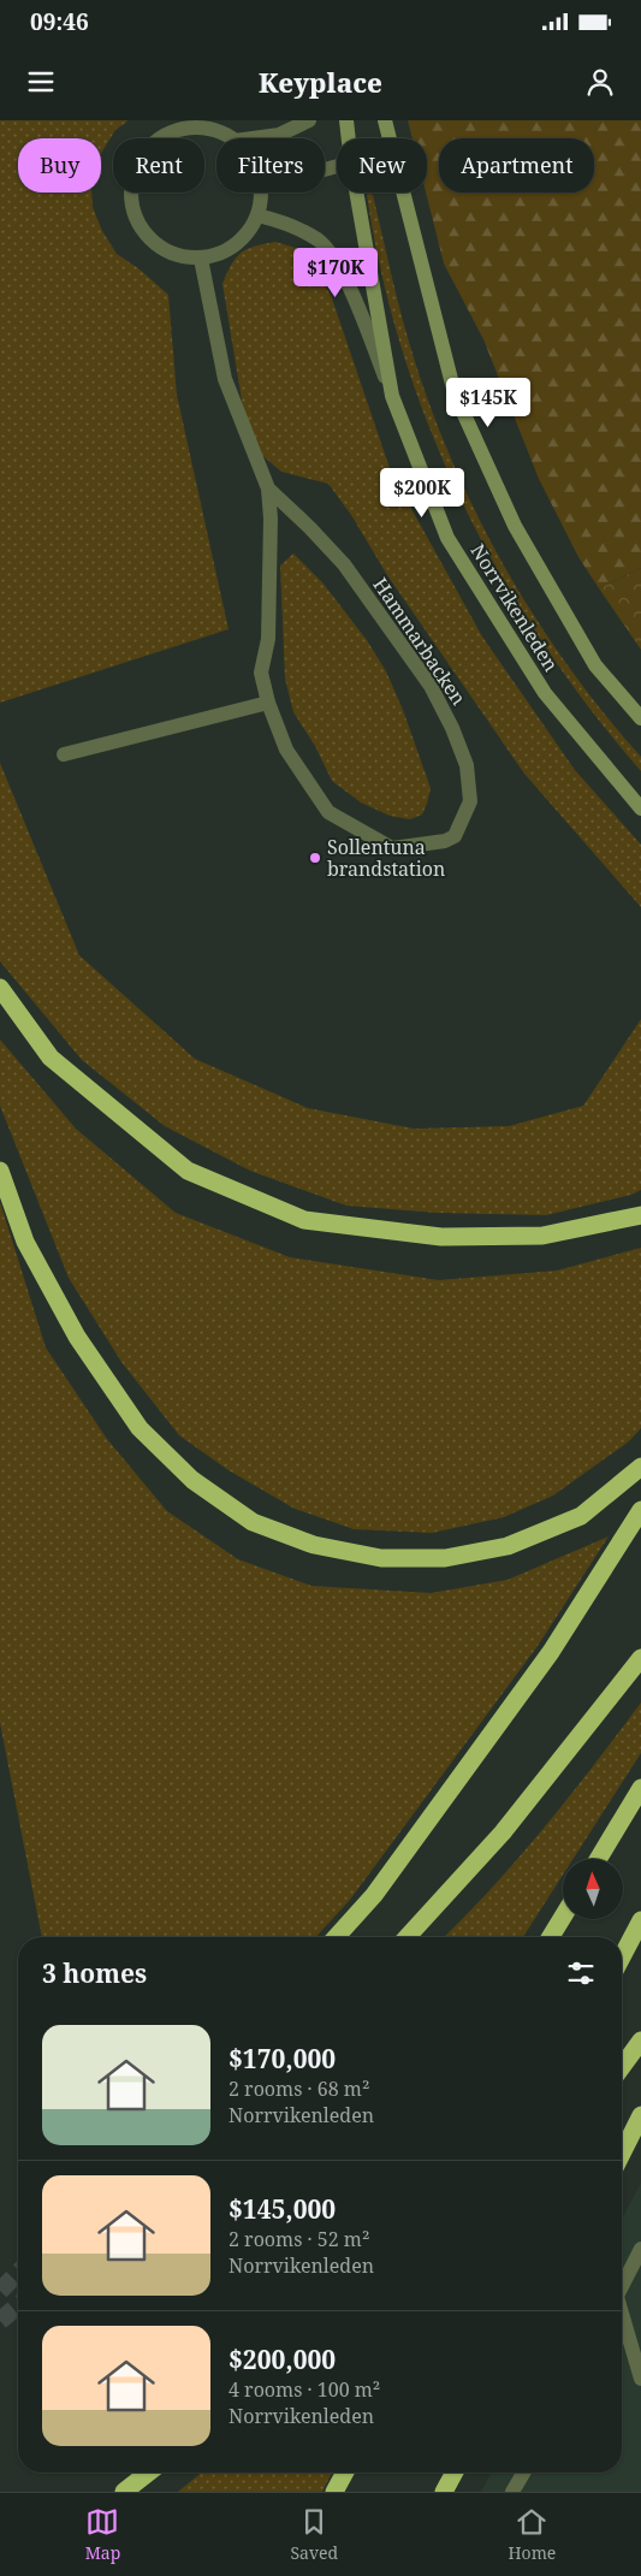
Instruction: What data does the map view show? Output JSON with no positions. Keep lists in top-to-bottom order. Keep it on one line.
{"streets":{"main road":["Norrvikenleden"],"street":["Hammarbacken"]},"places":["Sollentuna brandstation"],"north":"top","page":{"status":"09:46","header":"Keyplace","chip":["Buy","Rent","Filters","New","Apartment"],"price":["$170K","$145K","$200K"],"heading":"3 homes","list":[{"name":"$170,000","note":"2 rooms · 68 m² · Norrvikenleden"},{"name":"$145,000","note":"2 rooms · 52 m² · Norrvikenleden"},{"name":"$200,000","note":"4 rooms · 100 m² · Norrvikenleden"}],"tabs":["Map","Saved","Home"]}}
